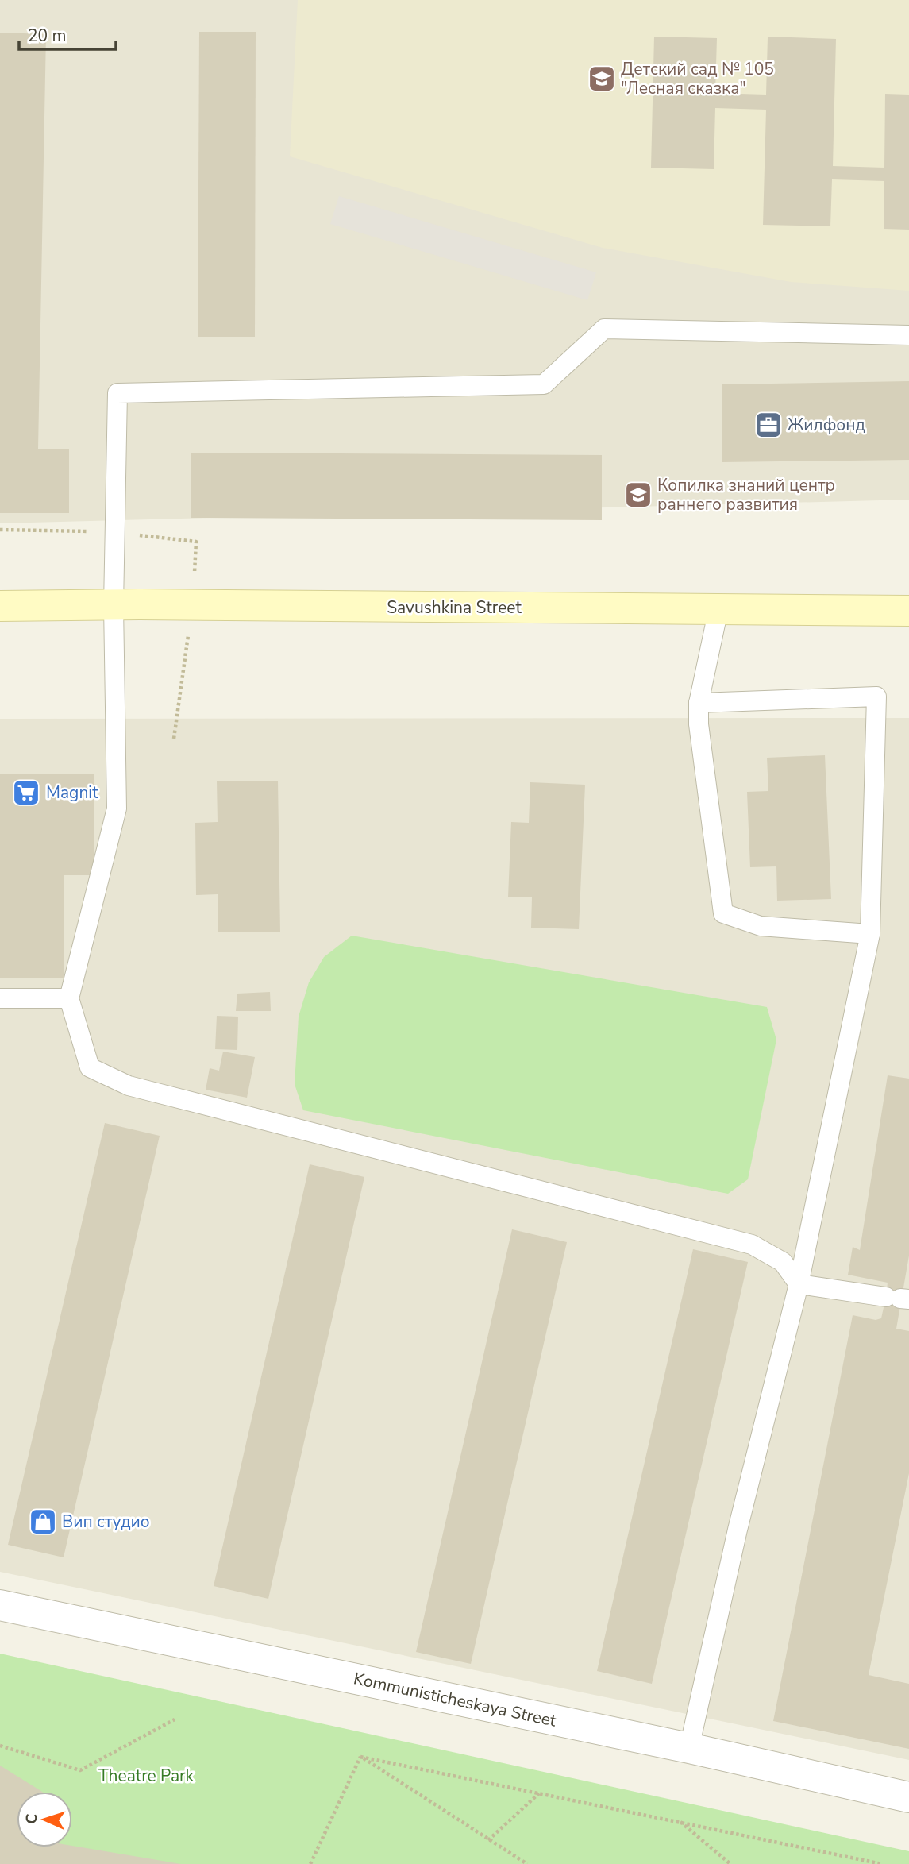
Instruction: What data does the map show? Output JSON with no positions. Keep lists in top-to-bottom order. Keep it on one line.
{"streets":{"main road":["Savushkina Street"],"street":["Kommunisticheskaya Street"]},"parks":["Theatre Park"],"places":{"school or university":["Детский сад № 105 \"Лесная сказка\"","Копилка знаний центр раннего развития"],"office":["Жилфонд"],"supermarket":["Magnit"],"shop":["Вип студио"]},"scale_bar":"20 m","north":"left"}
